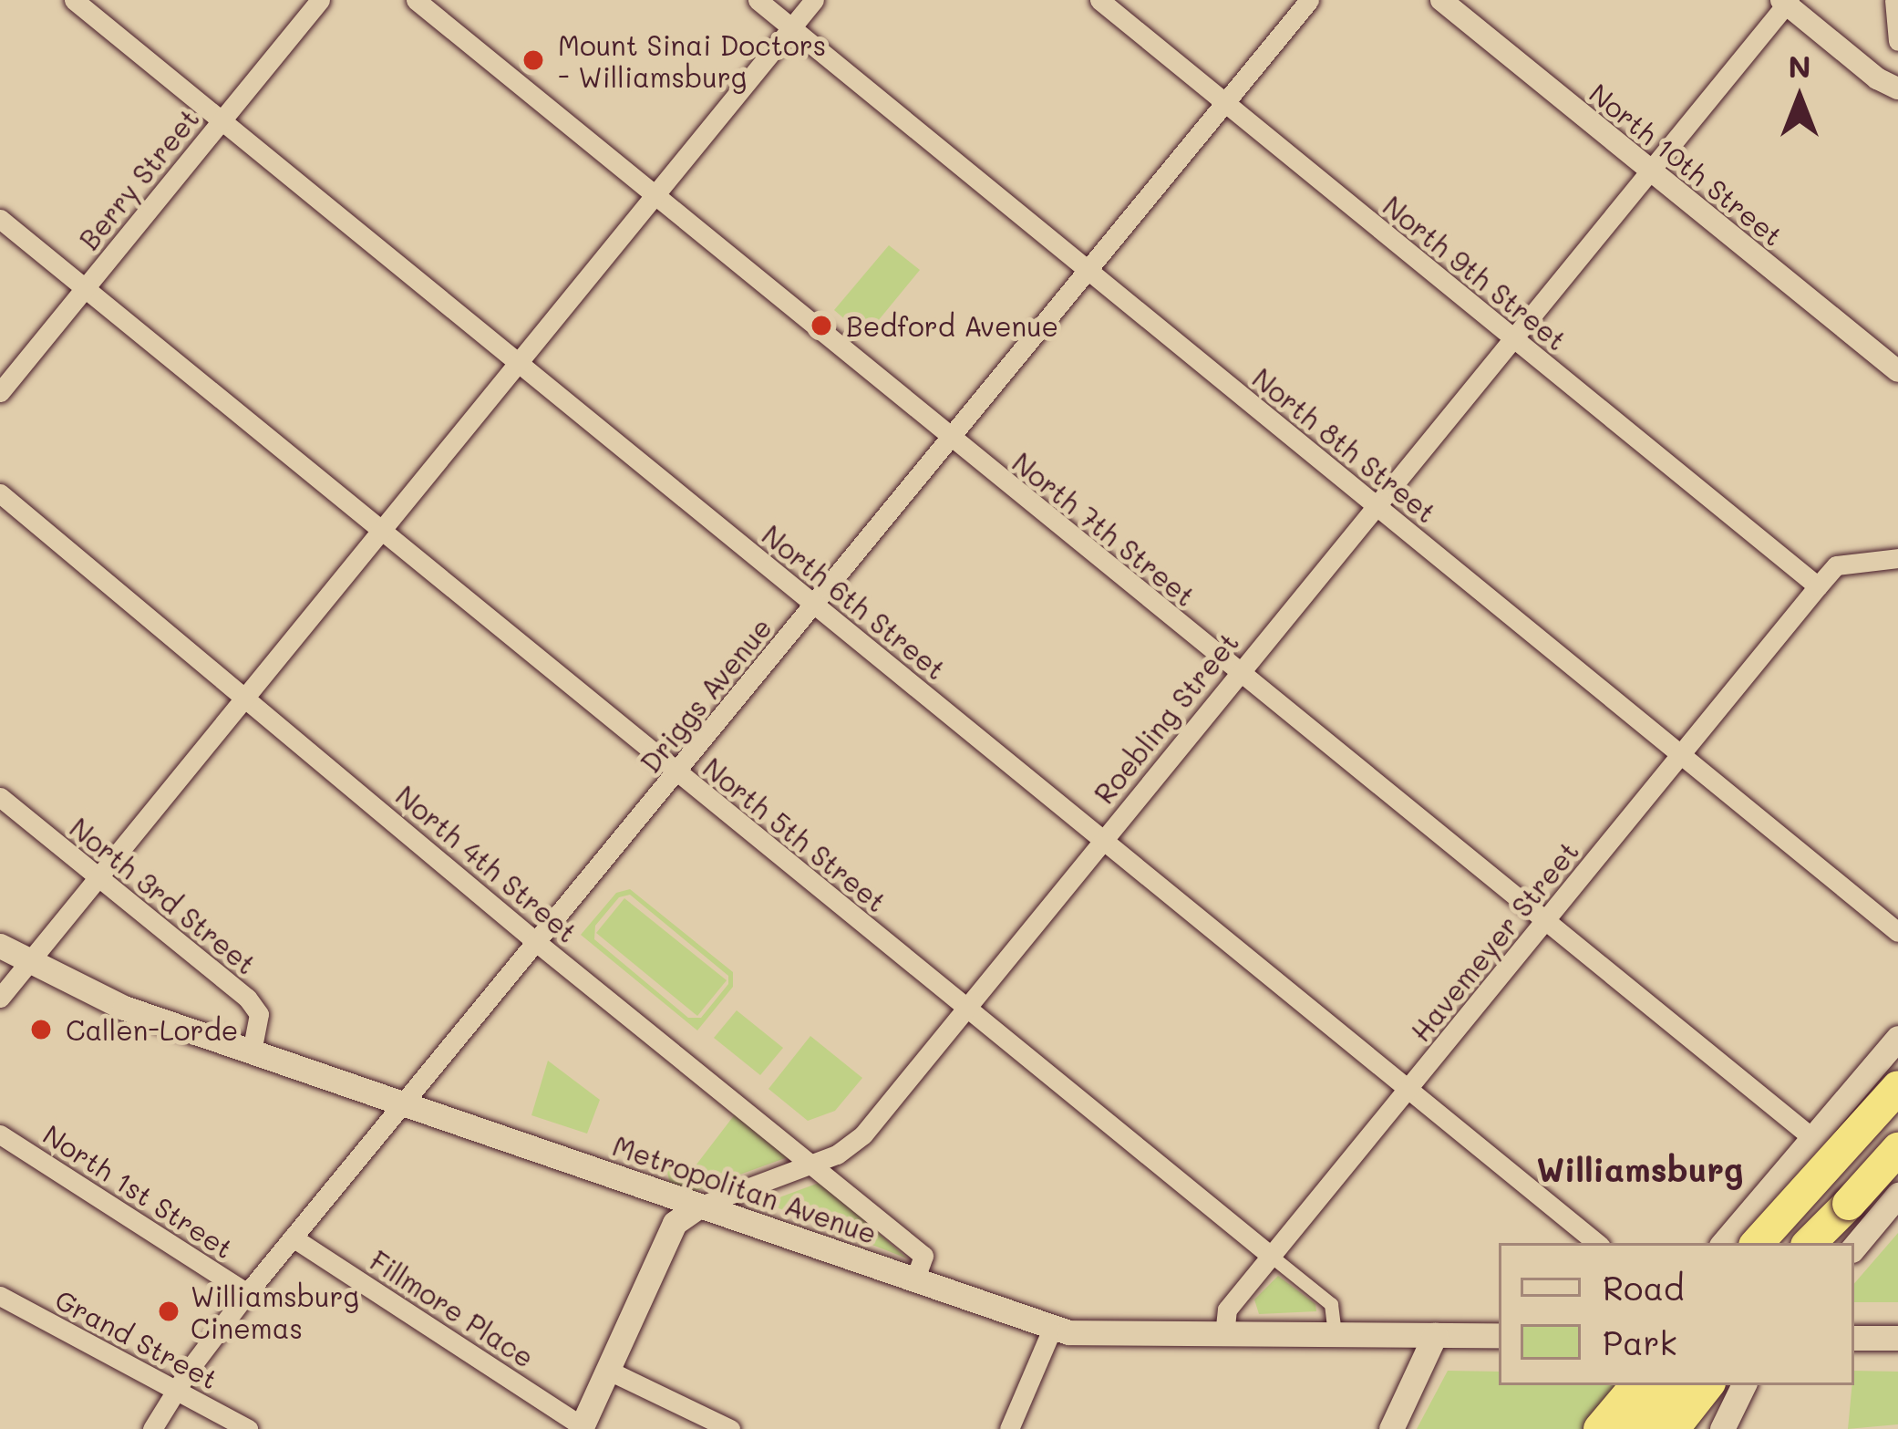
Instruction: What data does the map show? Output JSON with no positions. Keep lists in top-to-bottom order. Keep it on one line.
{"streets":{"main road":["Roebling Street","Metropolitan Avenue"],"street":["North 10th Street","Berry Street","North 9th Street","North 8th Street","North 7th Street","North 6th Street","Driggs Avenue","North 5th Street","North 4th Street","North 3rd Street","Havemeyer Street","North 1st Street","Fillmore Place","Grand Street"]},"crossings":[["North 10th Street","Roebling Street"],["Berry Street","North 6th Street"],["Berry Street","North 5th Street"],["North 9th Street","Driggs Avenue"],["North 9th Street","Roebling Street"],["North 9th Street","Havemeyer Street"],["North 8th Street","Driggs Avenue"],["North 8th Street","Roebling Street"],["North 8th Street","Havemeyer Street"],["North 7th Street","Driggs Avenue"],["North 7th Street","Roebling Street"],["North 7th Street","Havemeyer Street"],["North 6th Street","Driggs Avenue"],["North 6th Street","Roebling Street"],["North 6th Street","Havemeyer Street"],["Driggs Avenue","North 5th Street"],["Driggs Avenue","North 4th Street"],["Driggs Avenue","Metropolitan Avenue"],["Driggs Avenue","North 1st Street"],["Driggs Avenue","Fillmore Place"],["Driggs Avenue","Grand Street"],["Roebling Street","North 5th Street"],["Roebling Street","North 4th Street"],["Roebling Street","Metropolitan Avenue"],["Roebling Street","Fillmore Place"],["North 5th Street","Havemeyer Street"],["North 5th Street","Metropolitan Avenue"],["North 4th Street","Metropolitan Avenue"],["North 3rd Street","Metropolitan Avenue"],["Havemeyer Street","Metropolitan Avenue"]],"districts":["Williamsburg"],"places":["Mount Sinai Doctors - Williamsburg","Bedford Avenue","Callen-Lorde","Williamsburg Cinemas"],"legend":["Road","Park"],"north":"top"}
